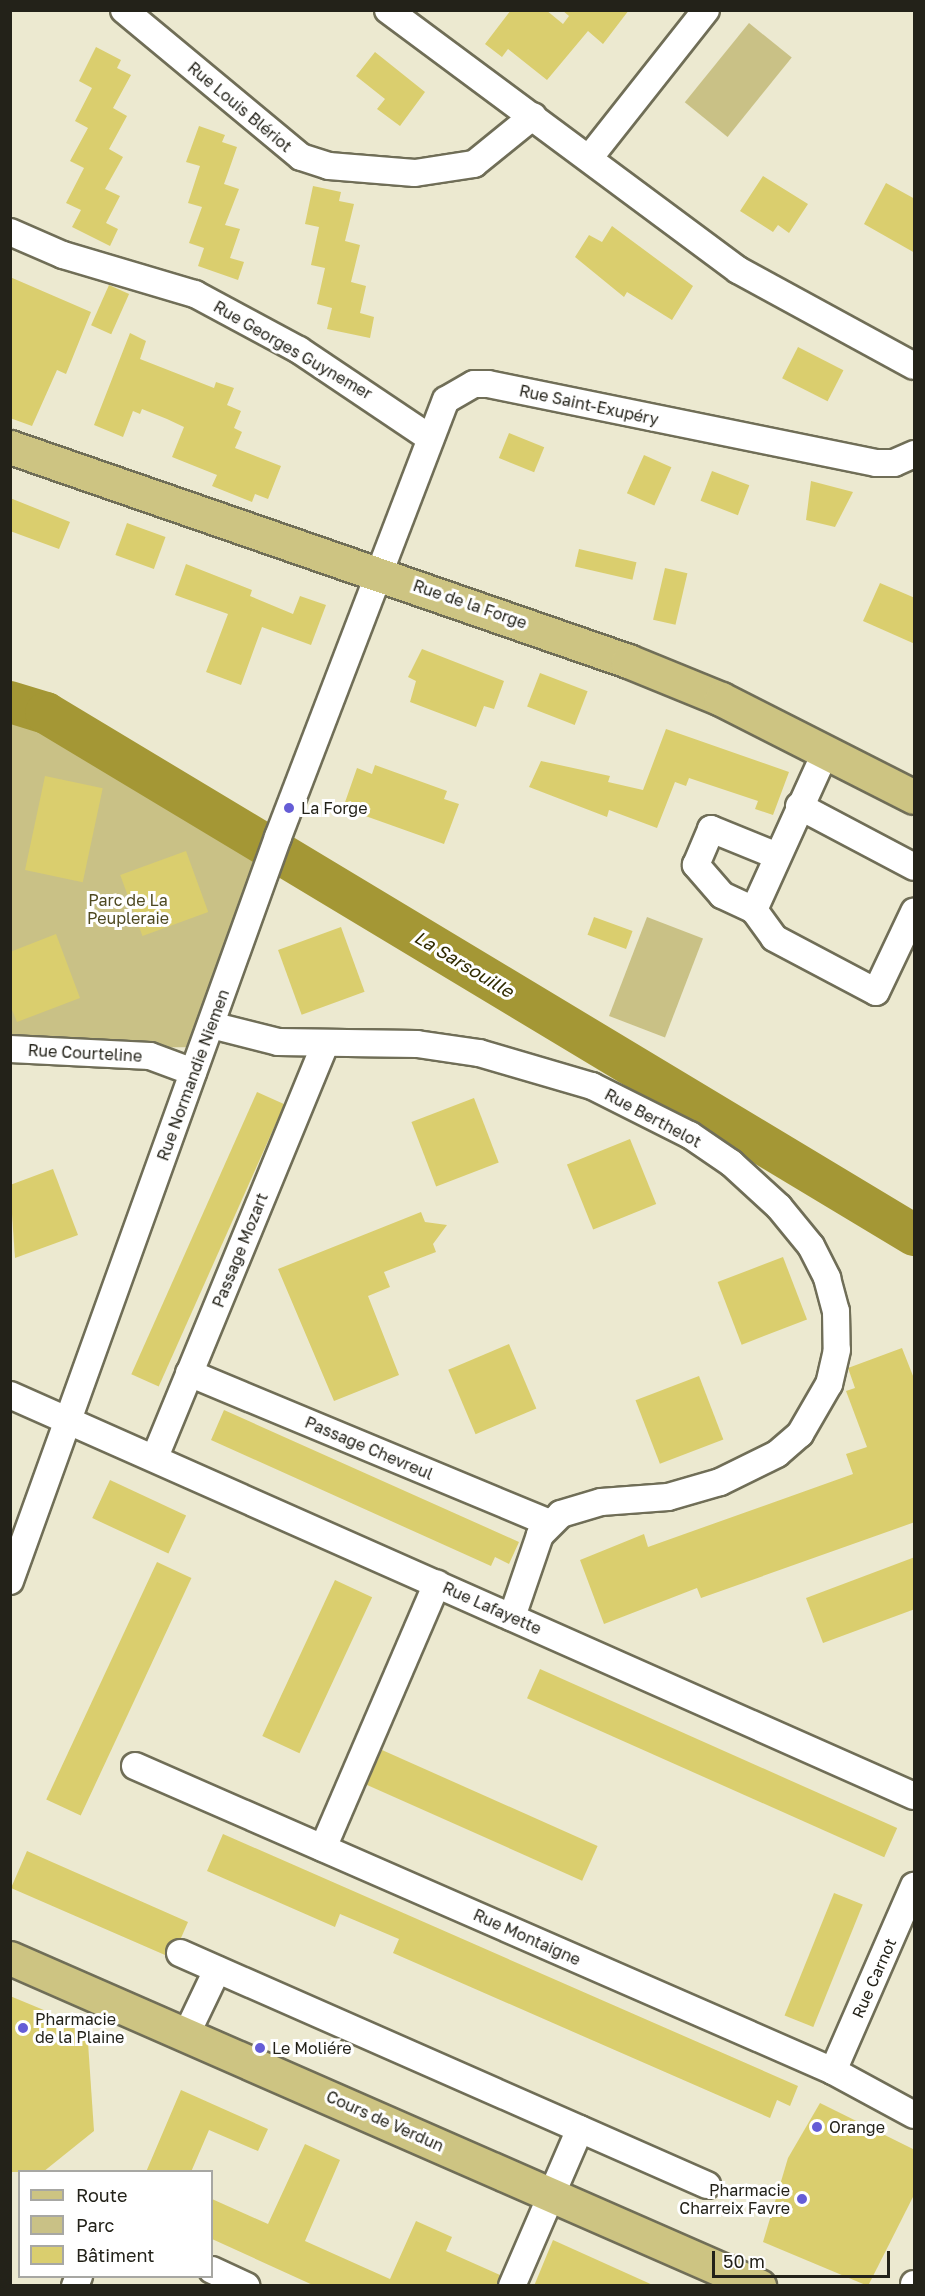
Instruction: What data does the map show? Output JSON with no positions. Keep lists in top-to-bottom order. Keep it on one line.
{"streets":{"main road":["Rue de la Forge","Cours de Verdun"],"street":["Rue Louis Blériot","Rue Georges Guynemer","Rue Saint-Exupéry","Rue Courteline","Rue Normandie Niemen","Rue Berthelot","Passage Mozart","Passage Chevreul","Rue Lafayette","Rue Montaigne","Rue Carnot"]},"crossings":[["Rue Georges Guynemer","Rue Saint-Exupéry"],["Rue Saint-Exupéry","Rue de la Forge"],["Rue Saint-Exupéry","Rue Normandie Niemen"],["Rue de la Forge","Rue Normandie Niemen"],["Rue Courteline","Rue Normandie Niemen"],["Rue Normandie Niemen","Rue Berthelot"],["Rue Normandie Niemen","Rue Lafayette"],["Rue Berthelot","Passage Mozart"],["Rue Berthelot","Passage Chevreul"],["Passage Mozart","Passage Chevreul"],["Passage Mozart","Rue Lafayette"],["Rue Montaigne","Rue Carnot"]],"water":["La Sarsouille"],"parks":["Parc de La Peupleraie"],"places":["La Forge","Pharmacie de la Plaine","Le Moliére","Orange","Pharmacie Charreix Favre"],"legend":["Route","Parc","Bâtiment"],"scale_bar":"50 m"}
